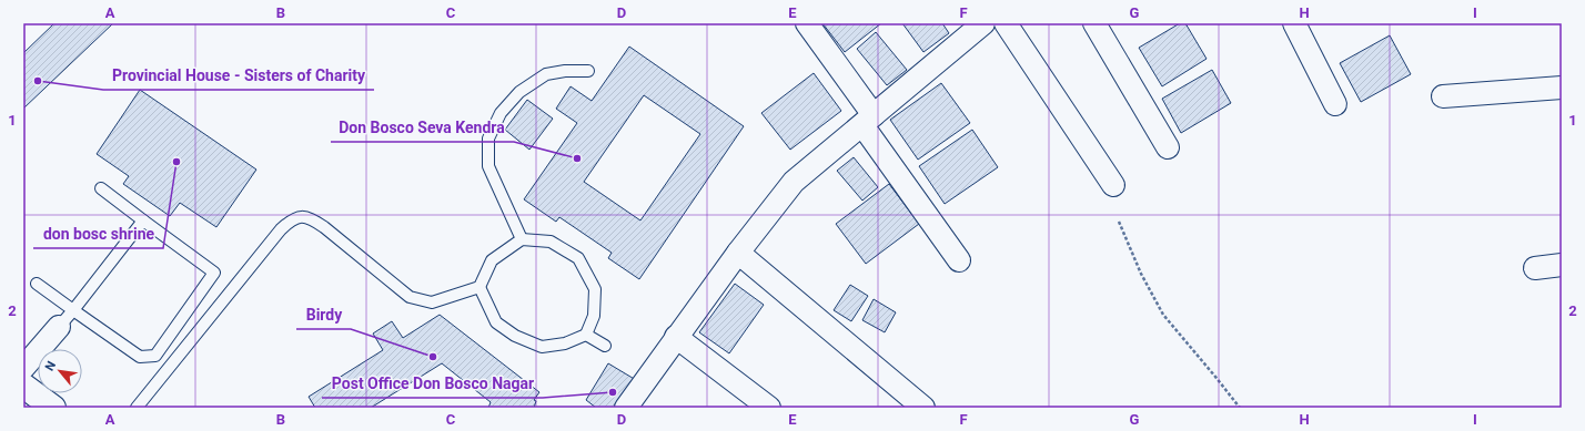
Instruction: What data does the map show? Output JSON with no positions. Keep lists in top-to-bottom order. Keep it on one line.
{"places":["Provincial House - Sisters of Charity","Don Bosco Seva Kendra","don bosc shrine","Birdy","Post Office Don Bosco Nagar"],"north":"top left","grid":{"columns":["A","B","C","D","E","F","G","H","I"],"rows":["1","2"]}}
